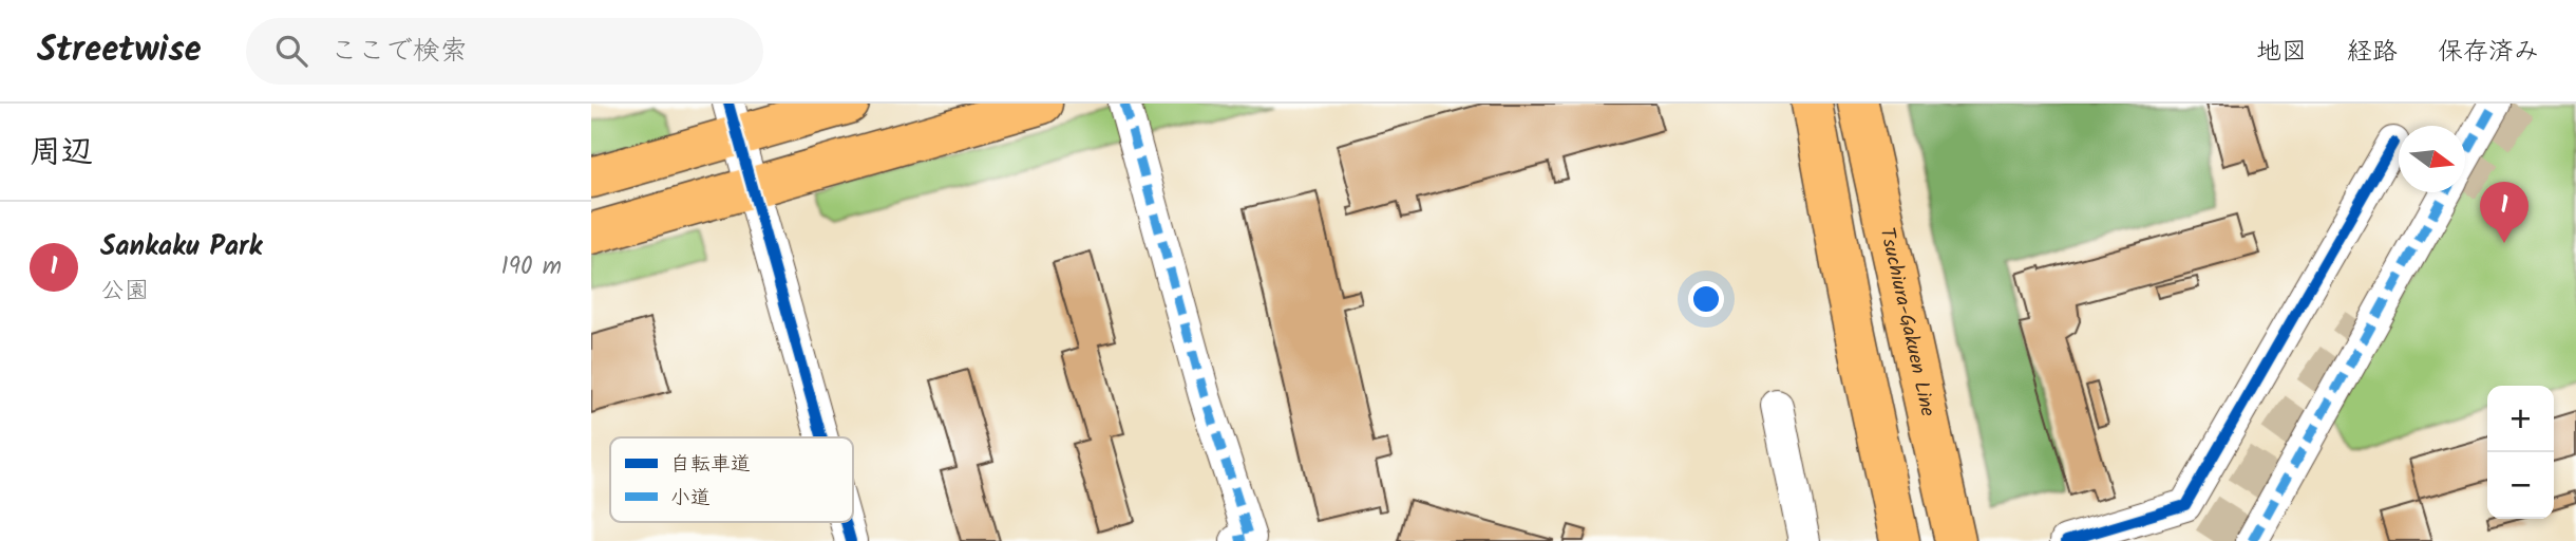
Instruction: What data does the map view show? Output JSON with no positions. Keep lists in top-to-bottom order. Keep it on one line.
{"streets":{"main road":["Tsuchiura-Gakuen Line"]},"legend":["自転車道","小道"],"north":"right","page":{"header":"Streetwise","search":"ここで検索","nav":["地図","経路","保存済み"],"heading":"周辺","pins":"1","list":[{"mark":"1","name":"Sankaku Park","note":"公園","value":"190 m"}],"map_buttons":["+","−"]}}
